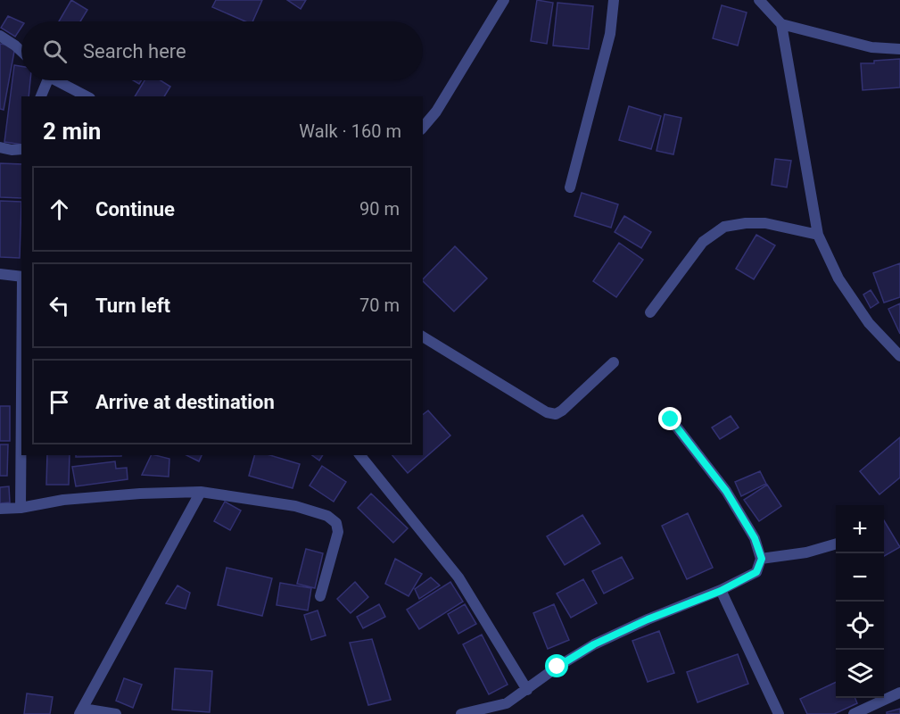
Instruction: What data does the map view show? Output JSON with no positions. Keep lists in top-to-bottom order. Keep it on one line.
{"page":{"search":"Search here","heading":["2 min","Walk · 160 m"],"list":[["Continue","90 m"],["Turn left","70 m"],"Arrive at destination"],"map_buttons":["+","−"]}}
